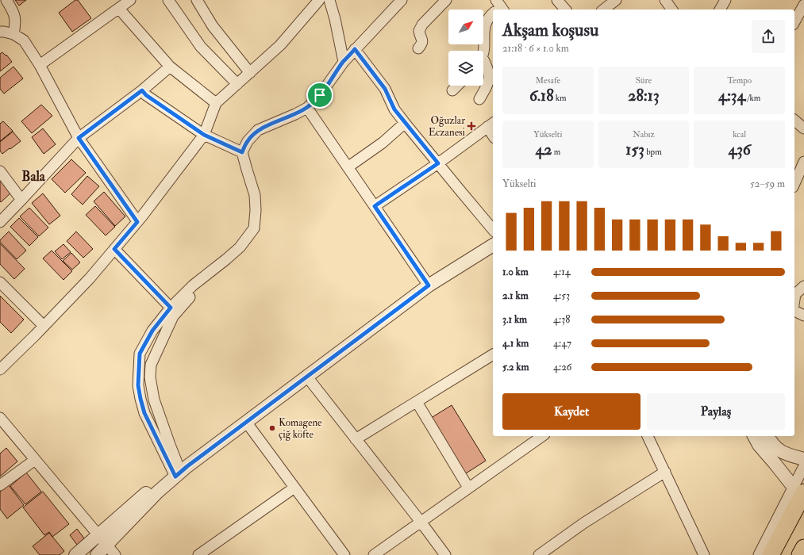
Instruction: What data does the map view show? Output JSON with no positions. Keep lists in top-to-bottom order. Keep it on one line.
{"districts":["Bala"],"places":{"health":["Oğuzlar Eczanesi"],"other":["Komagene çiğ köfte"]},"north":"top right","page":{"heading":["Akşam koşusu","21:18 · 6 × 1.0 km"],"stats":[["Mesafe","6.18 km"],["Süre","28:13"],["Tempo","4:34 /km"],["Yükselti","42 m"],["Nabız","153 bpm"],["kcal","436"]],"chart":["Yükselti","52–59 m"],"list":[{"name":"1.0 km","note":"4:14"},{"name":"2.1 km","note":"4:53"},{"name":"3.1 km","note":"4:38"},{"name":"4.1 km","note":"4:47"},{"name":"5.2 km","note":"4:26"}],"buttons":["Kaydet","Paylaş"]}}
